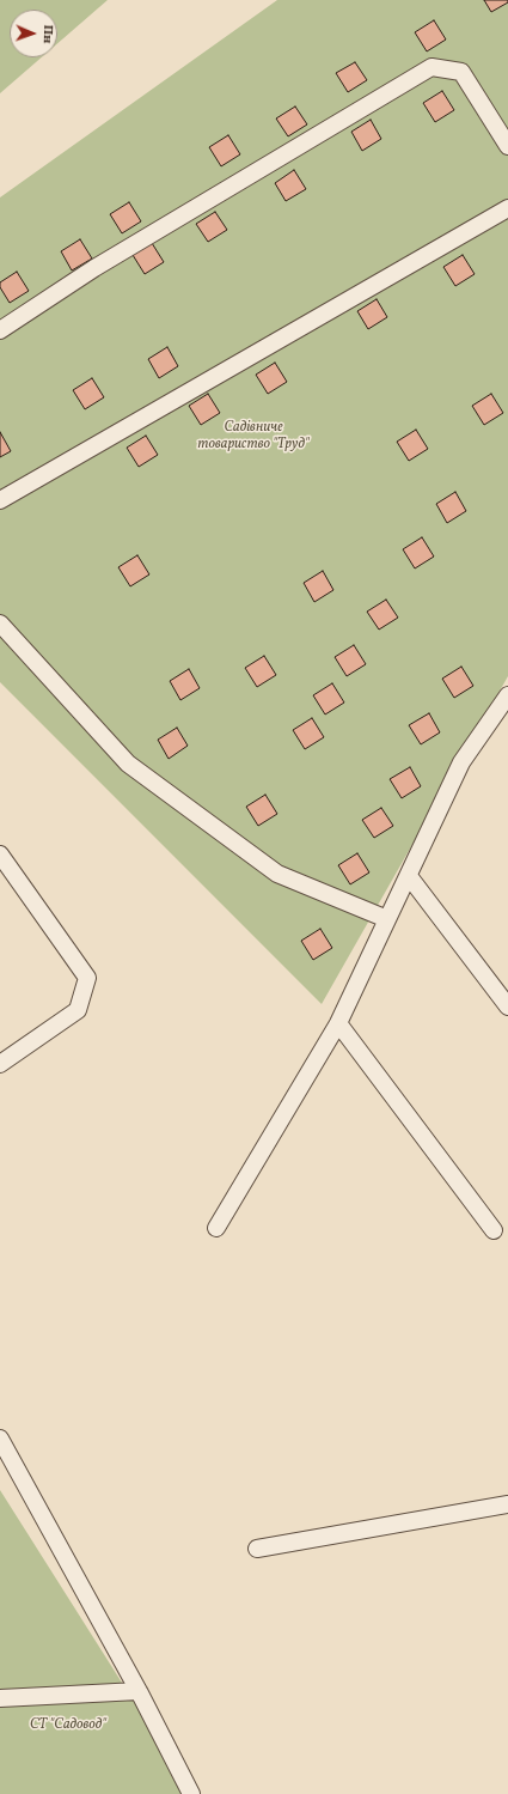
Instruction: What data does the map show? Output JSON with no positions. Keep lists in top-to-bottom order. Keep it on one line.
{"parks":["Садівниче товариство \"Труд\"","СТ \"Садовод\""],"north":"right"}
